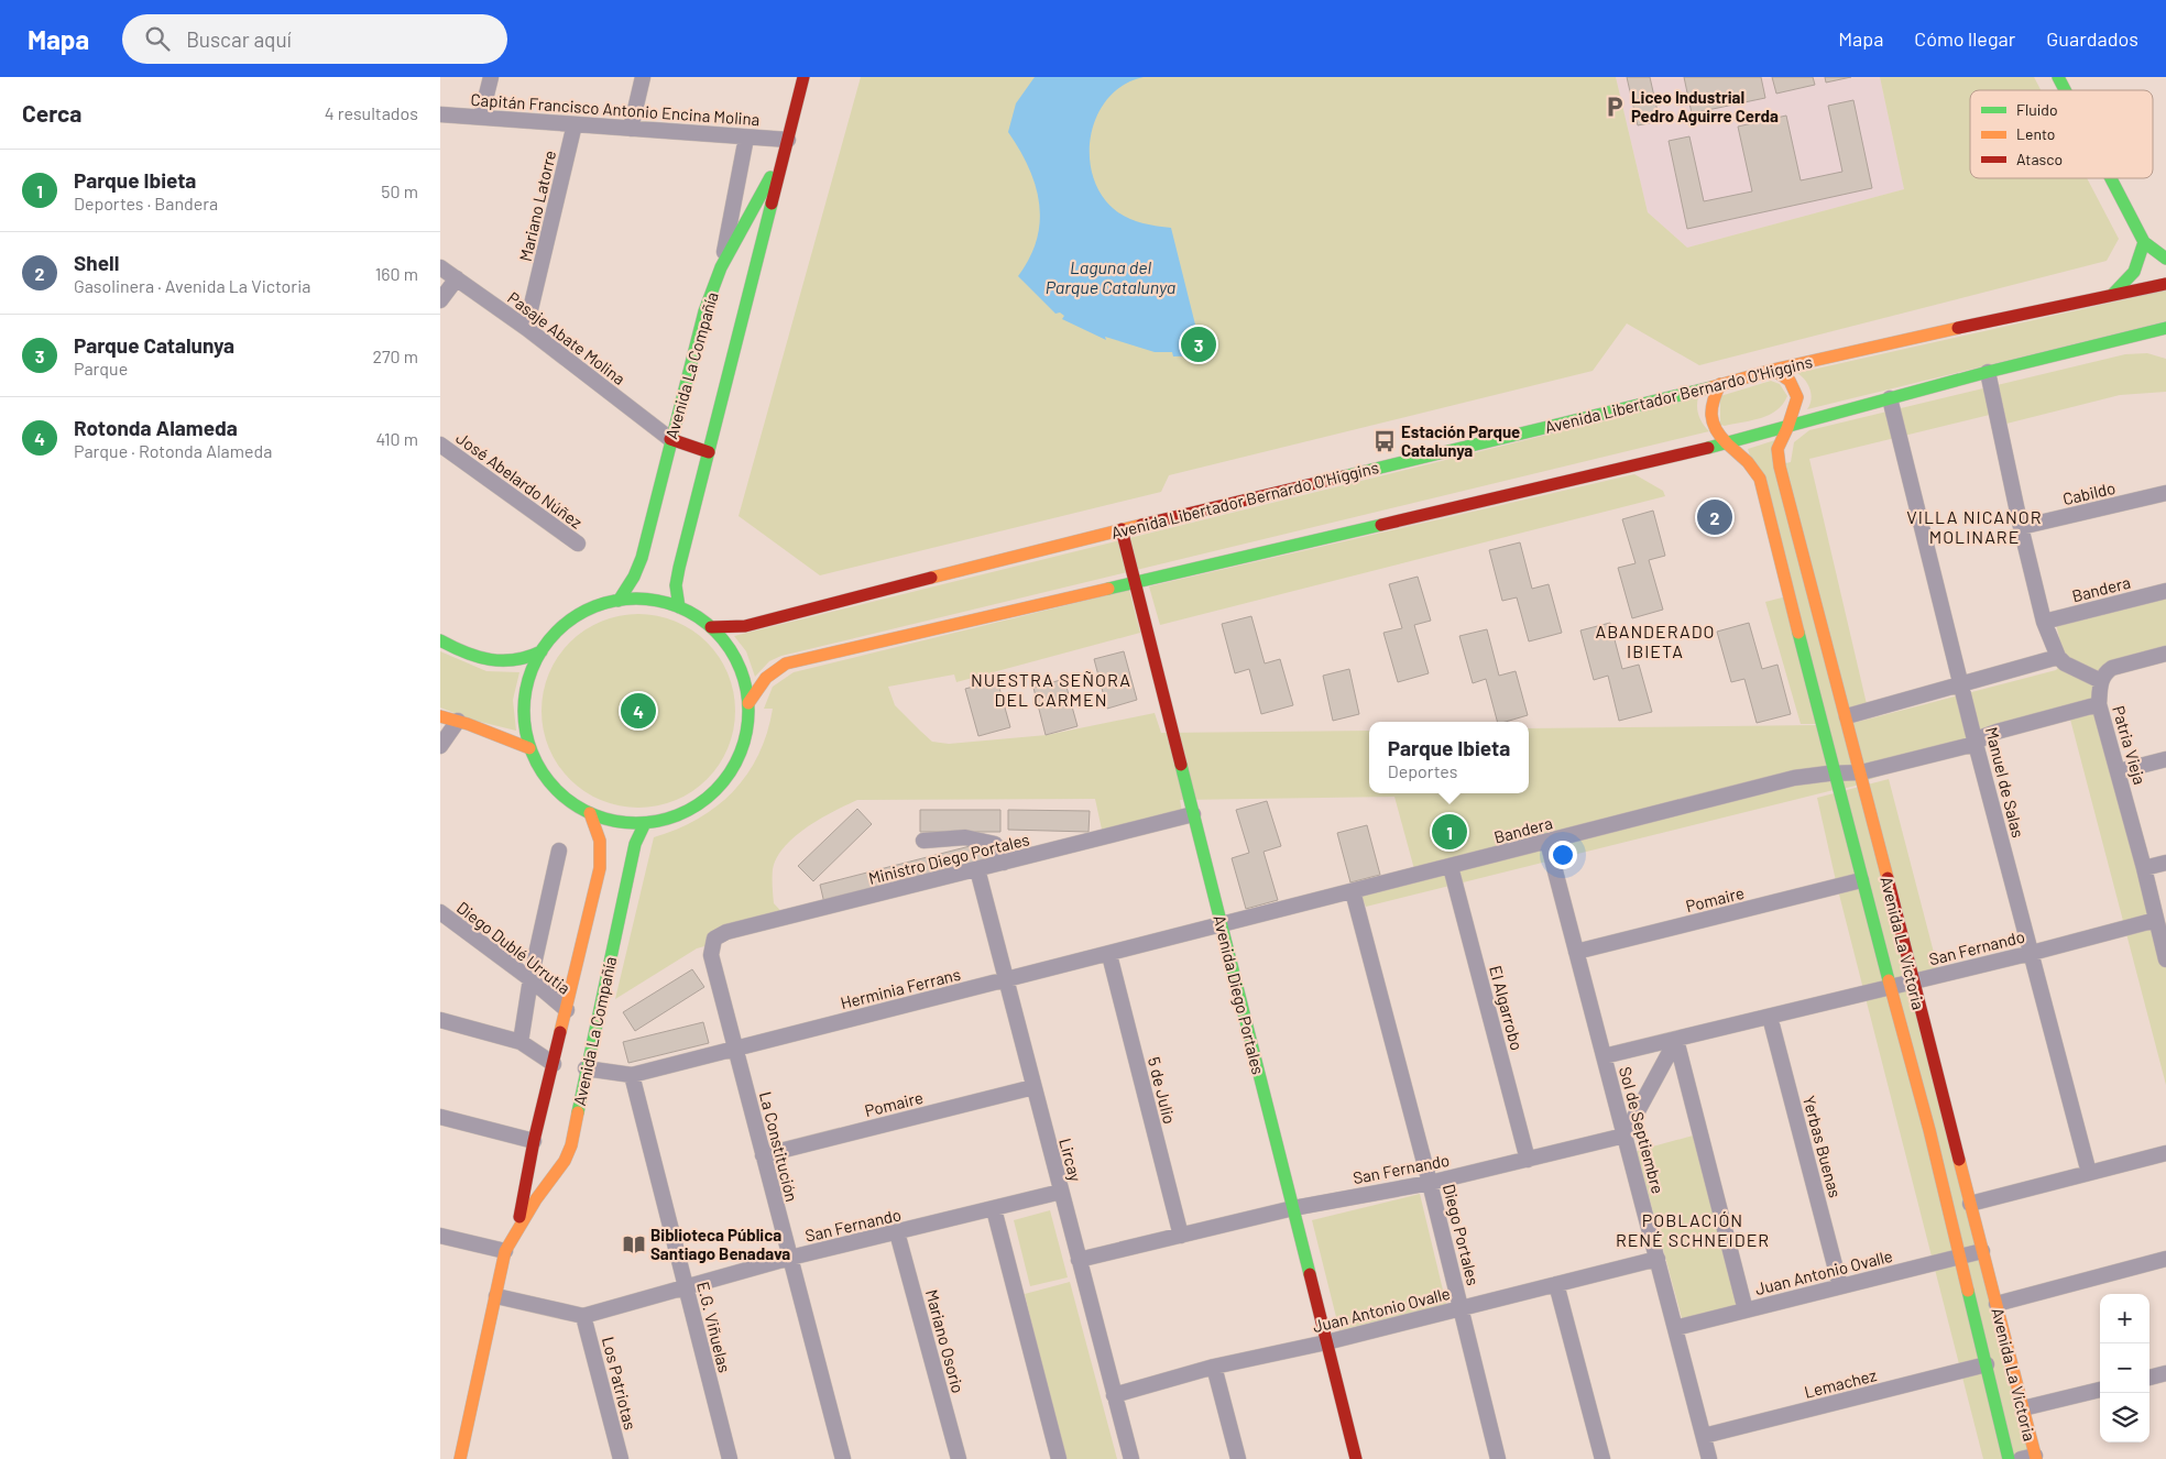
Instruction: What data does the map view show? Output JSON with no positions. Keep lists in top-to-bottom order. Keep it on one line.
{"streets":{"main road":["Avenida La Compañía","Avenida Libertador Bernardo O'Higgins","Avenida La Victoria","Avenida Diego Portales"],"street":["Capitán Francisco Antonio Encina Molina","Mariano Latorre","Pasaje Abate Molina","José Abelardo Núñez","Cabildo","Bandera","Patria Vieja","Manuel de Salas","Ministro Diego Portales","Pomaire","Diego Dublé Urrutia","San Fernando","Herminia Ferrans","El Algarrobo","5 de Julio","Sol de Septiembre","La Constitución","Yerbas Buenas","Lircay","Diego Portales","Juan Antonio Ovalle","E.G. Viñuelas","Mariano Osorio","Los Patriotas","Lemachez"]},"crossings":[["Capitán Francisco Antonio Encina Molina","Mariano Latorre"],["Capitán Francisco Antonio Encina Molina","Avenida La Compañía"],["Mariano Latorre","Pasaje Abate Molina"],["Pasaje Abate Molina","Avenida La Compañía"],["Avenida La Compañía","Diego Dublé Urrutia"],["Avenida La Compañía","San Fernando"],["Avenida La Compañía","Herminia Ferrans"],["Avenida Libertador Bernardo O'Higgins","Avenida La Victoria"],["Avenida Libertador Bernardo O'Higgins","Avenida Diego Portales"],["Bandera","Patria Vieja"],["Bandera","Manuel de Salas"],["Bandera","Avenida La Victoria"],["Bandera","Herminia Ferrans"],["Bandera","Avenida Diego Portales"],["Bandera","El Algarrobo"],["Bandera","Sol de Septiembre"],["Bandera","Diego Portales"],["Patria Vieja","San Fernando"],["Manuel de Salas","San Fernando"],["Ministro Diego Portales","Avenida Diego Portales"],["Ministro Diego Portales","La Constitución"],["Ministro Diego Portales","Lircay"],["Pomaire","Avenida La Victoria"],["Pomaire","Sol de Septiembre"],["Pomaire","La Constitución"],["Pomaire","Lircay"],["Avenida La Victoria","San Fernando"],["Avenida La Victoria","Juan Antonio Ovalle"],["Avenida La Victoria","Lemachez"],["San Fernando","Avenida Diego Portales"],["San Fernando","El Algarrobo"],["San Fernando","5 de Julio"],["San Fernando","Sol de Septiembre"],["San Fernando","La Constitución"],["San Fernando","Yerbas Buenas"],["San Fernando","Lircay"],["San Fernando","Diego Portales"],["San Fernando","E.G. Viñuelas"],["San Fernando","Mariano Osorio"],["San Fernando","Los Patriotas"],["Herminia Ferrans","Avenida Diego Portales"],["Herminia Ferrans","5 de Julio"],["Herminia Ferrans","La Constitución"],["Herminia Ferrans","Lircay"],["Herminia Ferrans","E.G. Viñuelas"],["Avenida Diego Portales","Juan Antonio Ovalle"],["Sol de Septiembre","Juan Antonio Ovalle"],["Sol de Septiembre","Lemachez"],["Yerbas Buenas","Juan Antonio Ovalle"],["Lircay","Juan Antonio Ovalle"],["Diego Portales","Juan Antonio Ovalle"]],"districts":["VILLA NICANOR MOLINARE","ABANDERADO IBIETA","NUESTRA SEÑORA DEL CARMEN","POBLACIÓN RENÉ SCHNEIDER"],"water":["Laguna del Parque Catalunya"],"places":{"parking":["Liceo Industrial Pedro Aguirre Cerda"],"bus stop":["Estación Parque Catalunya"],"library":["Biblioteca Pública Santiago Benadava"]},"legend":["Fluido","Lento","Atasco"],"page":{"header":"Mapa","search":"Buscar aquí","nav":["Mapa","Cómo llegar","Guardados"],"heading":["Cerca","4 resultados"],"list":[{"mark":"1","name":"Parque Ibieta","note":"Deportes · Bandera","value":"50 m"},{"mark":"2","name":"Shell","note":"Gasolinera · Avenida La Victoria","value":"160 m"},{"mark":"3","name":"Parque Catalunya","note":"Parque","value":"270 m"},{"mark":"4","name":"Rotonda Alameda","note":"Parque · Rotonda Alameda","value":"410 m"}],"pins":["3","2","4","1"],"popup":["Parque Ibieta","Deportes"],"map_buttons":["+","−"]}}
